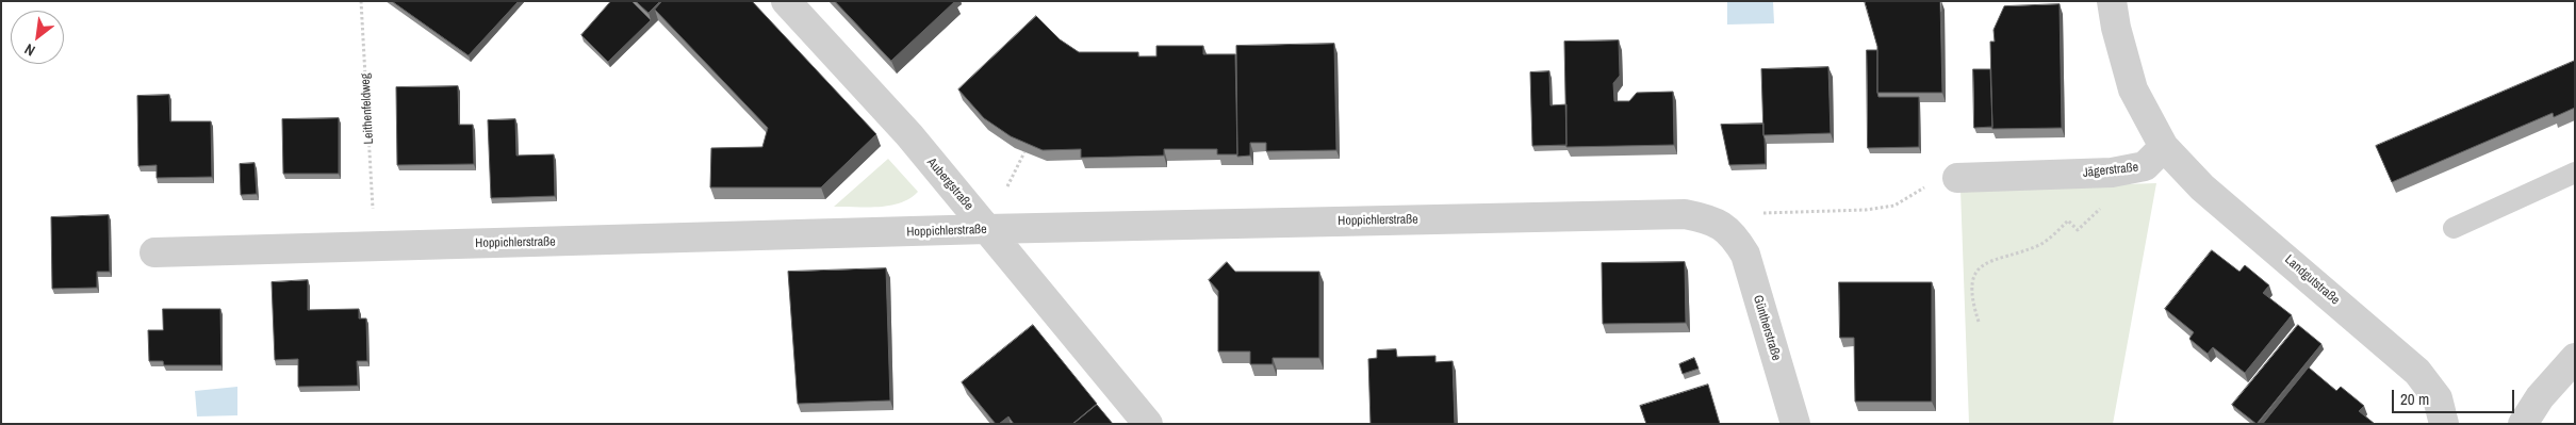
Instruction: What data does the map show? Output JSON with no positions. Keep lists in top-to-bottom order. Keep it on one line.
{"streets":{"street":["Jägerstraße","Aubergstraße","Hoppichlerstraße","Landgutstraße","Güntherstraße"],"path":["Leithenfeldweg"]},"crossings":[["Jägerstraße","Landgutstraße"],["Aubergstraße","Hoppichlerstraße"],["Hoppichlerstraße","Güntherstraße"]],"scale_bar":"20 m","north":"bottom left"}
